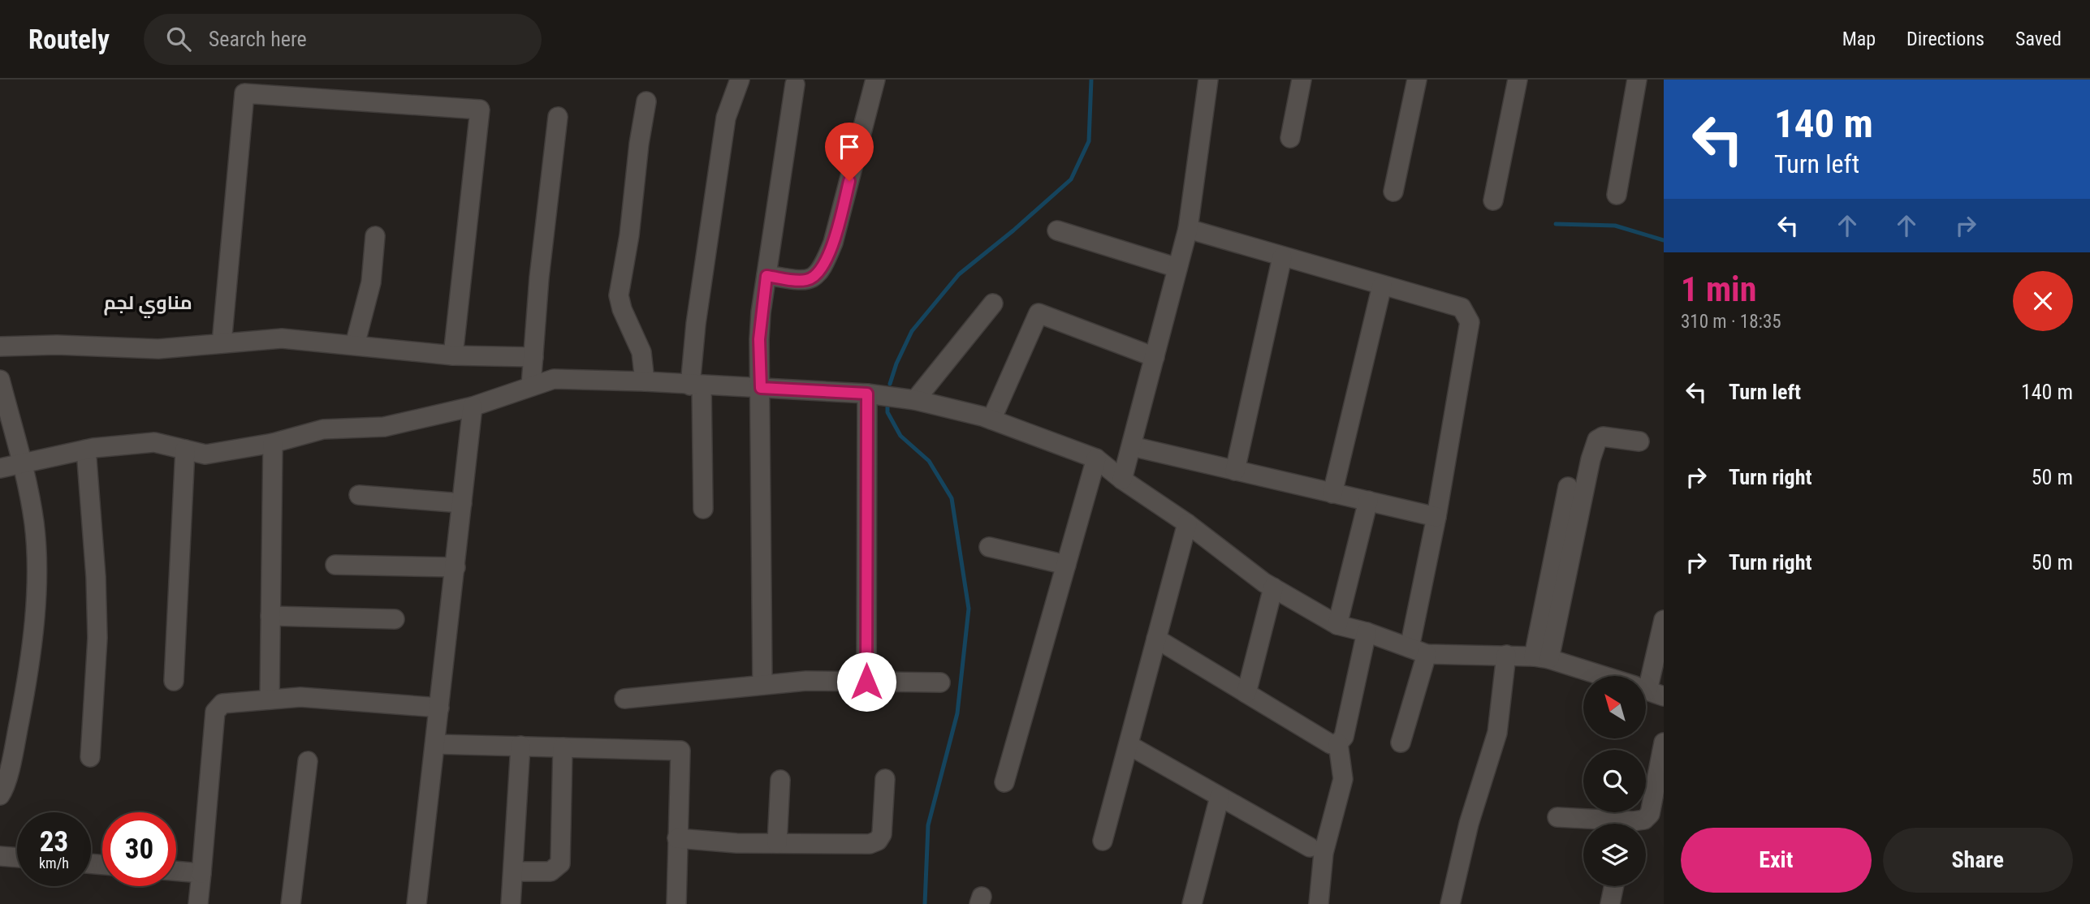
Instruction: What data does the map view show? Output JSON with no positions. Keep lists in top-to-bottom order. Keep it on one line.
{"districts":["مناوي لجم"],"north":"top left","page":{"header":"Routely","search":"Search here","nav":["Map","Directions","Saved"],"turn":["140 m","Turn left"],"heading":["1 min","310 m · 18:35"],"list":[{"name":"Turn left","value":"140 m"},{"name":"Turn right","value":"50 m"},{"name":"Turn right","value":"50 m"}],"speed":"23 km/h","limit":"30","buttons":["Exit","Share"]}}
